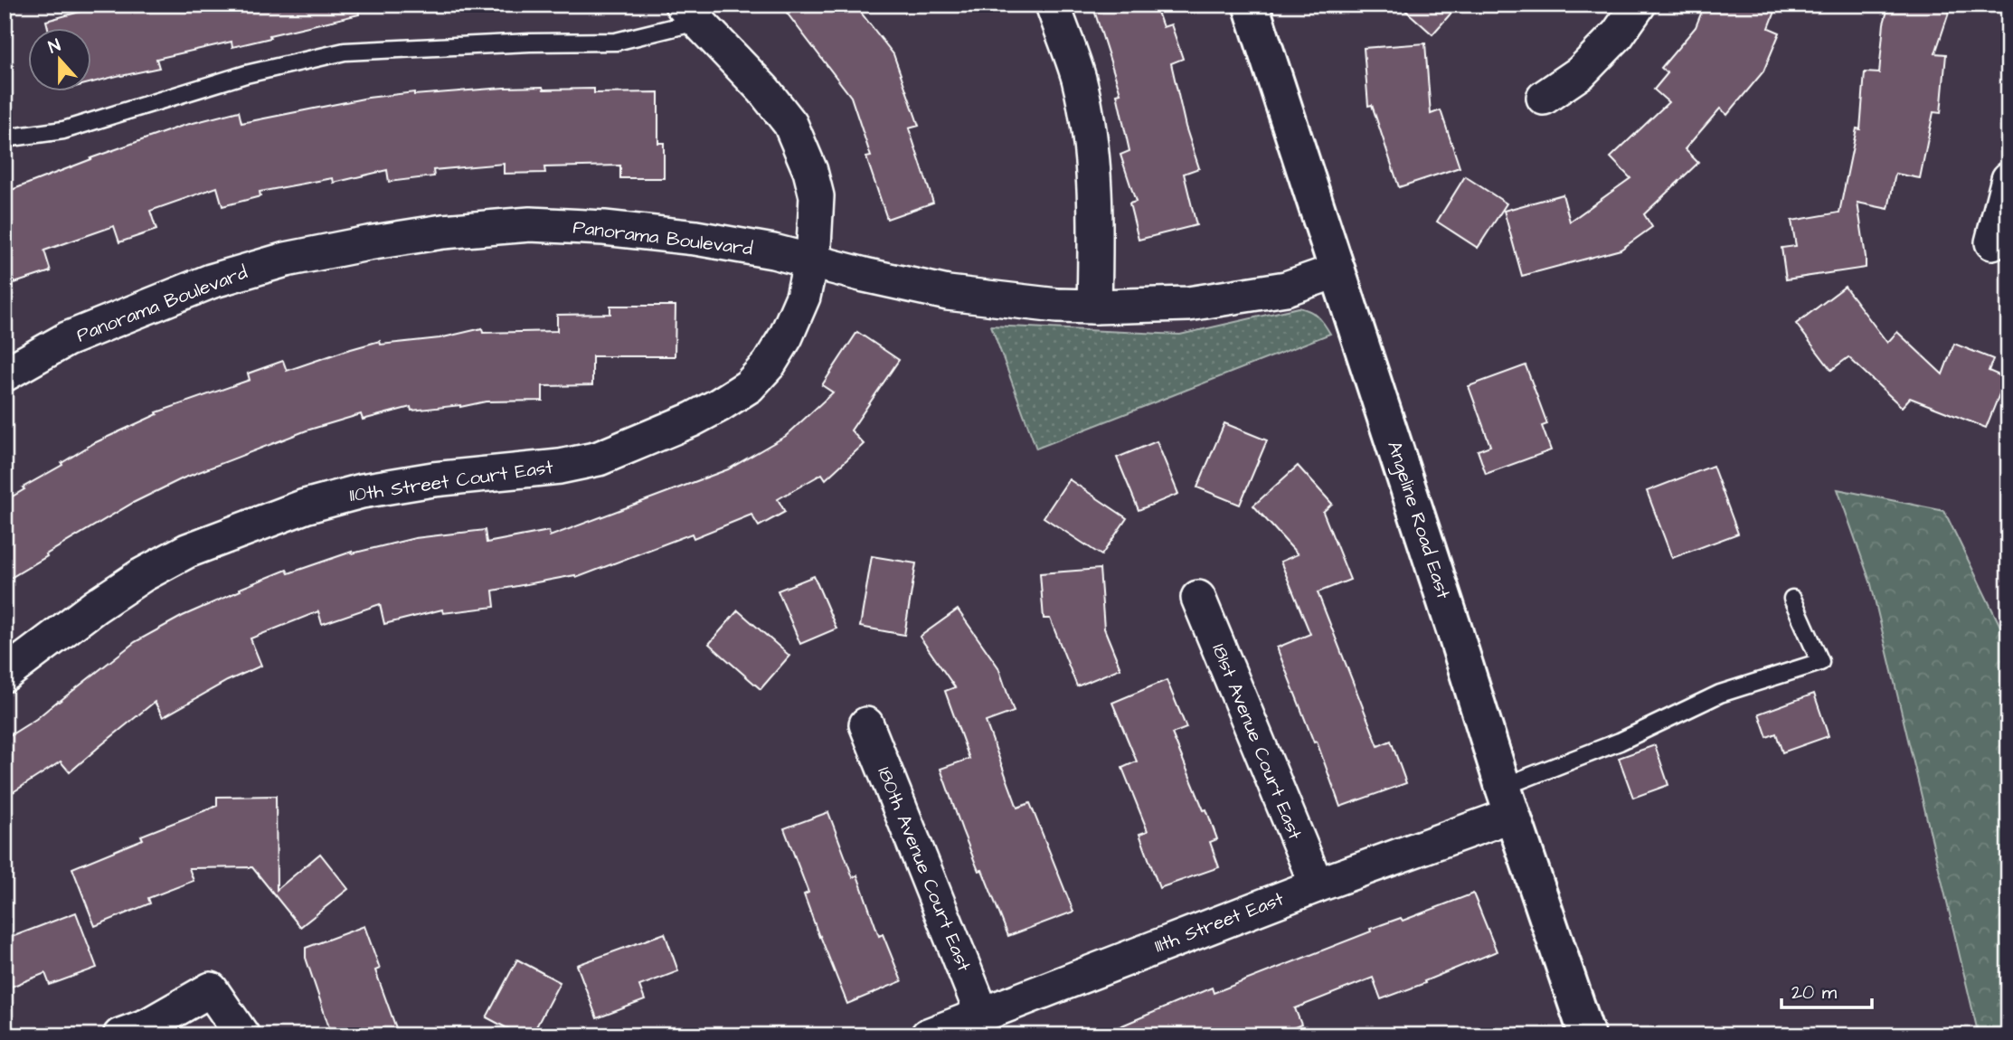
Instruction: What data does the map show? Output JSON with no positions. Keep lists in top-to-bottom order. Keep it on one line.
{"streets":{"street":["Panorama Boulevard","110th Street Court East","Angeline Road East","181st Avenue Court East","180th Avenue Court East","111th Street East"]},"crossings":[["Panorama Boulevard","110th Street Court East"],["Panorama Boulevard","Angeline Road East"],["Angeline Road East","111th Street East"],["181st Avenue Court East","111th Street East"],["180th Avenue Court East","111th Street East"]],"scale_bar":"20 m","north":"top"}
